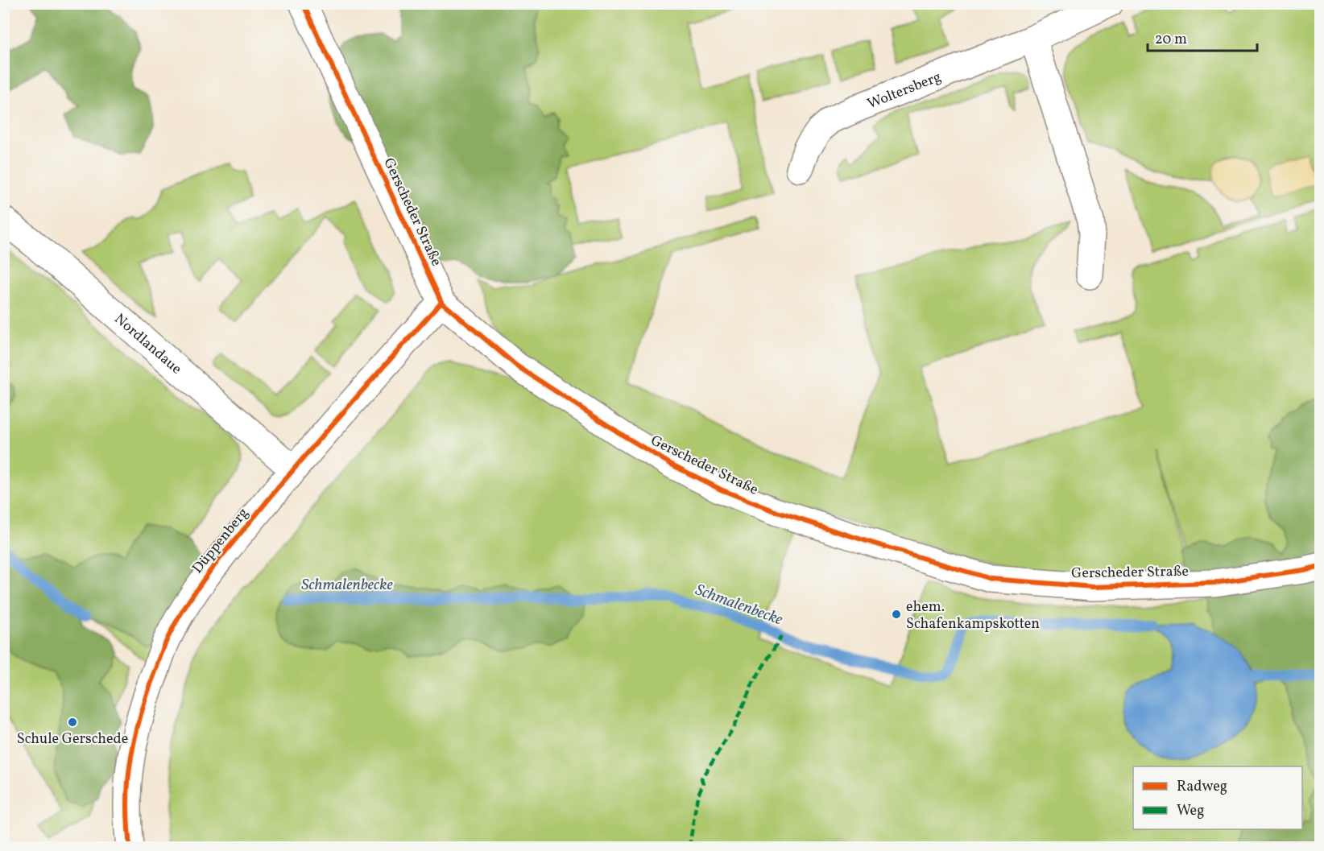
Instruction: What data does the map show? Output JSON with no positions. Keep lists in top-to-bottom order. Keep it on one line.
{"streets":{"street":["Woltersberg","Gerscheder Straße","Nordlandaue","Düppenberg"]},"crossings":[["Gerscheder Straße","Düppenberg"],["Nordlandaue","Düppenberg"]],"water":["Schmalenbecke"],"places":["ehem. Schafenkampskotten","Schule Gerschede"],"legend":["Radweg","Weg"],"scale_bar":"20 m"}
